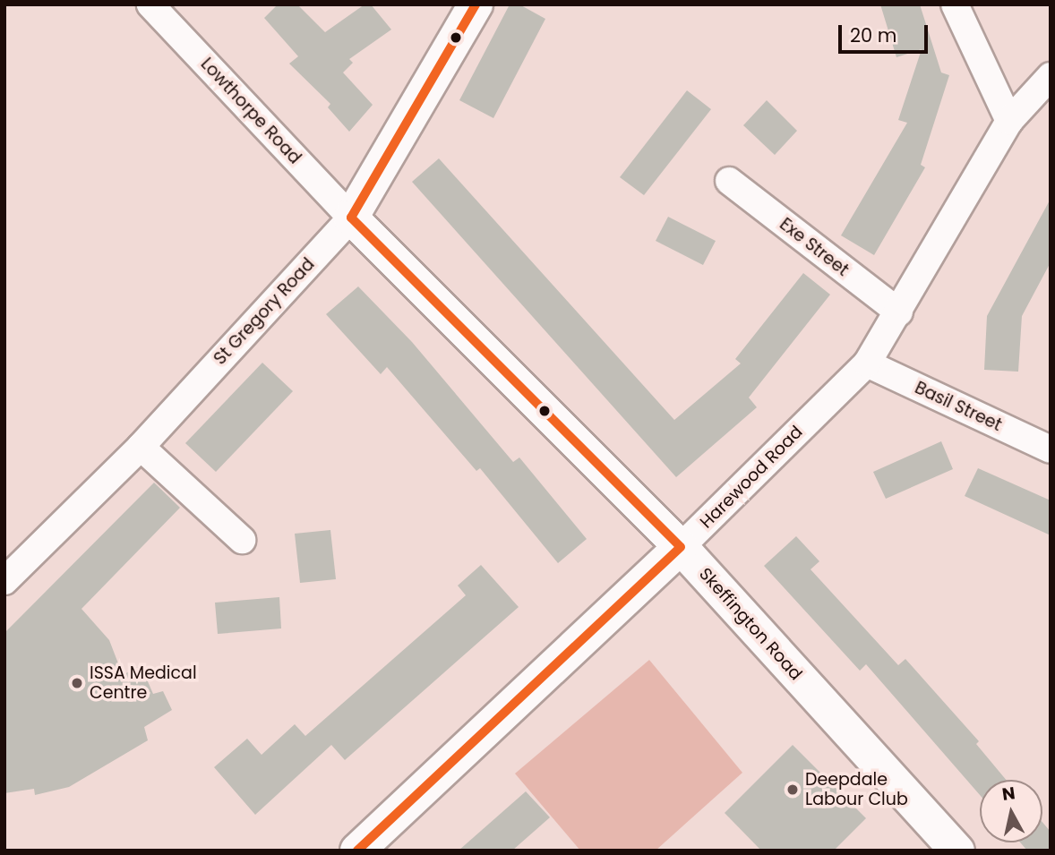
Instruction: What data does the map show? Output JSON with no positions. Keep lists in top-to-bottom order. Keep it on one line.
{"streets":{"street":["Lowthorpe Road","Exe Street","St Gregory Road","Basil Street","Harewood Road","Skeffington Road"]},"crossings":[["Lowthorpe Road","St Gregory Road"],["Lowthorpe Road","Skeffington Road"],["Exe Street","Harewood Road"],["St Gregory Road","Skeffington Road"],["Basil Street","Harewood Road"],["Harewood Road","Skeffington Road"]],"places":["ISSA Medical Centre","Deepdale Labour Club"],"scale_bar":"20 m","north":"top"}
